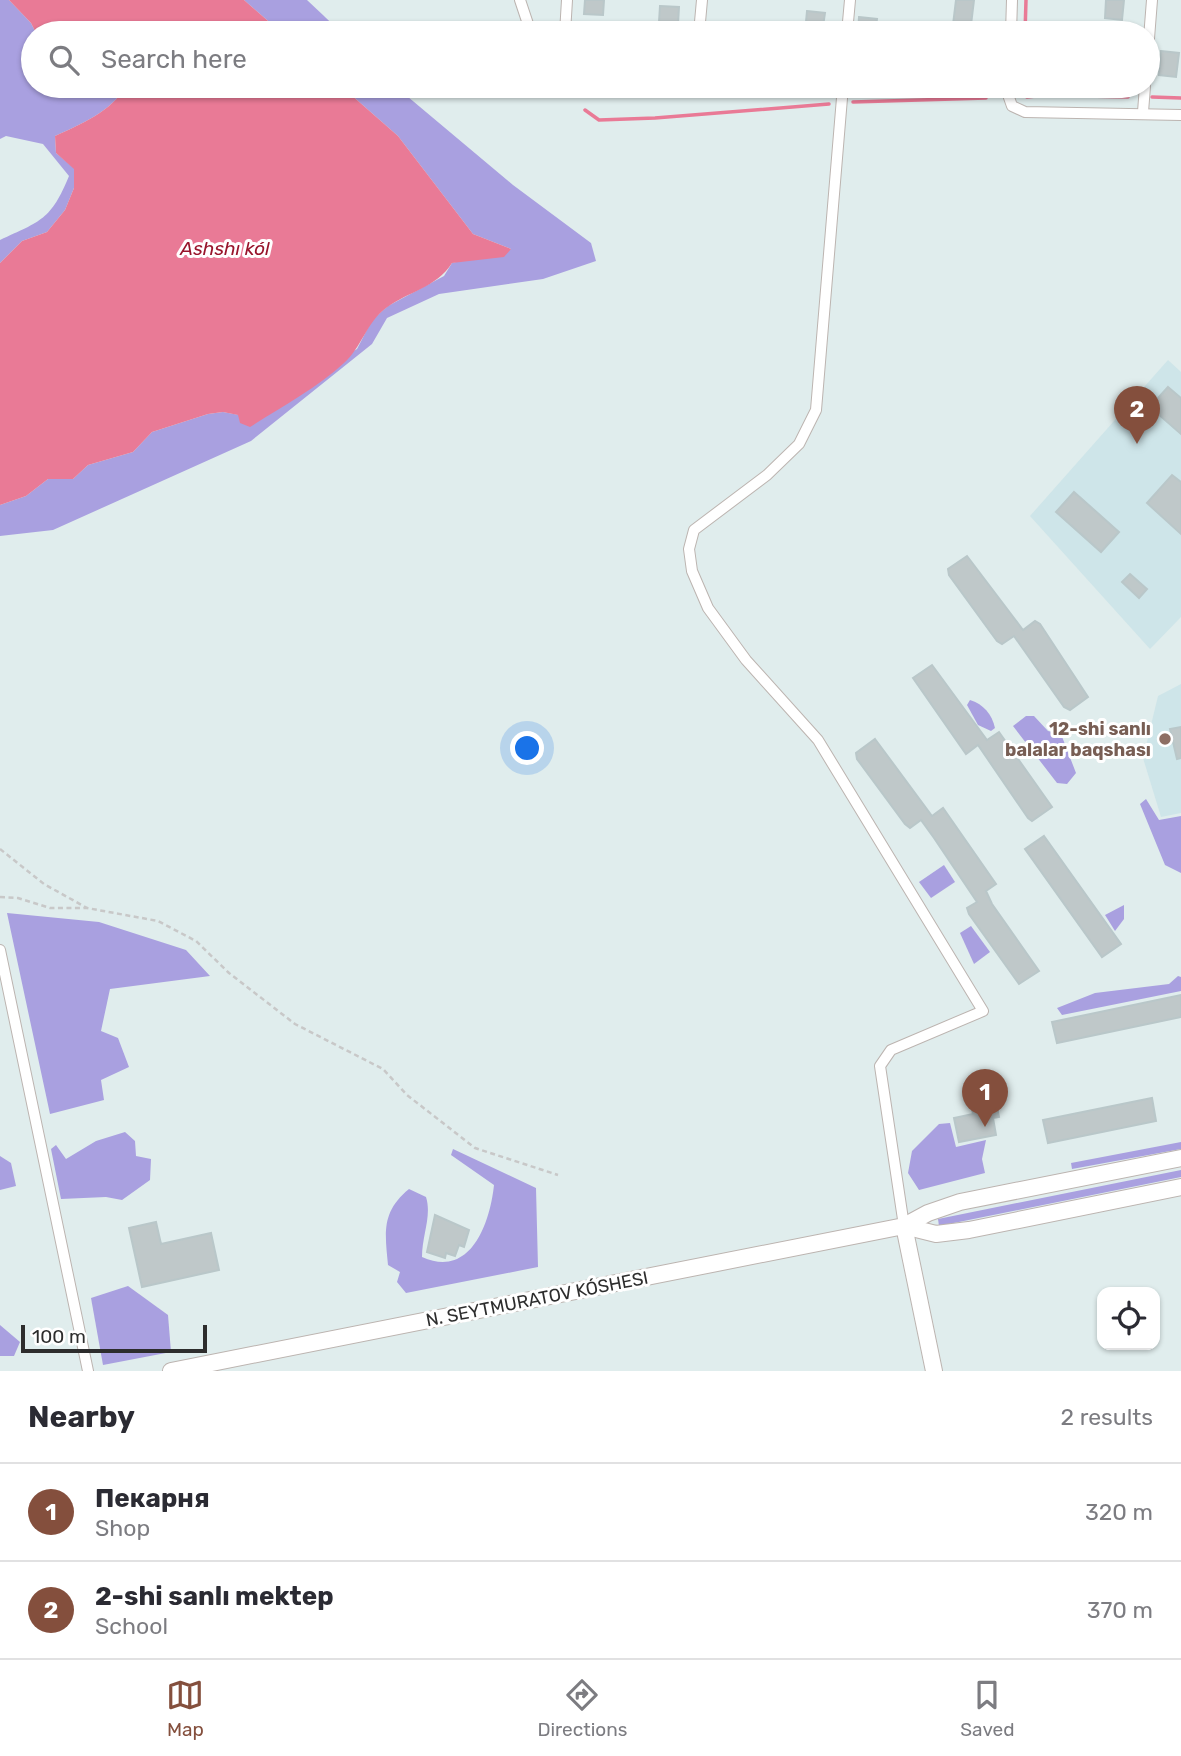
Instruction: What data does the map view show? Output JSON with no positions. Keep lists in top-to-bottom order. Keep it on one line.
{"streets":{"street":["N. SEYTMURATOV KÓSHESI"]},"water":["Ashshı kól"],"places":["12-shi sanlı balalar baqshası"],"scale_bar":"100 m","page":{"search":"Search here","pins":["2","1"],"scale":"100 m","heading":["Nearby","2 results"],"list":[{"mark":"1","name":"Пекарня","note":"Shop","value":"320 m"},{"mark":"2","name":"2-shi sanlı mektep","note":"School","value":"370 m"}],"nav":["Map","Directions","Saved"]}}
